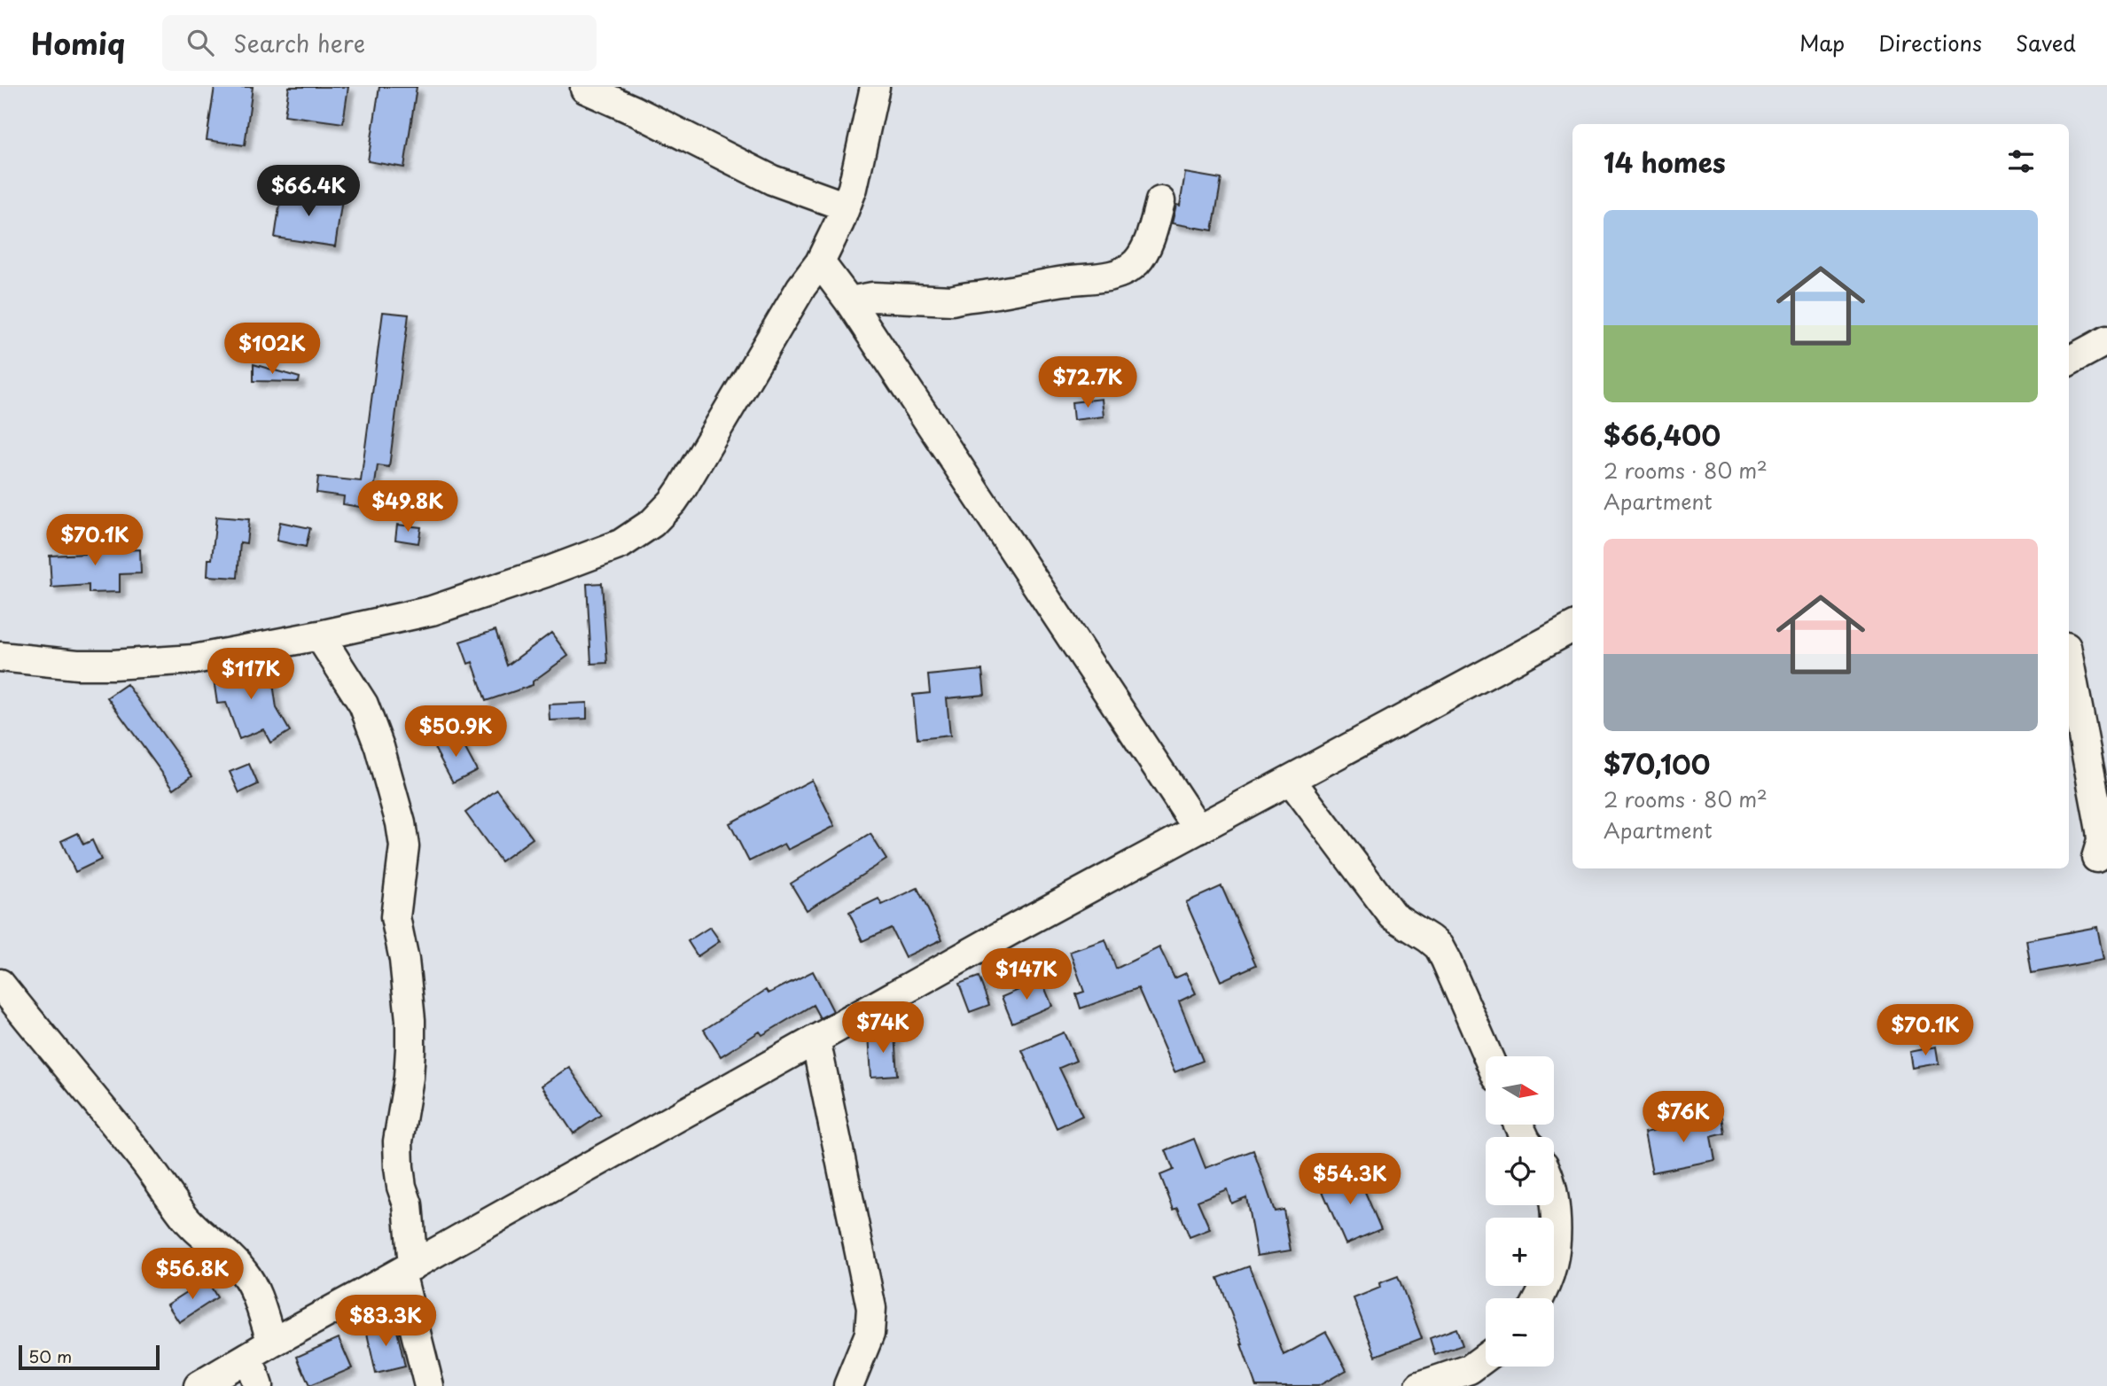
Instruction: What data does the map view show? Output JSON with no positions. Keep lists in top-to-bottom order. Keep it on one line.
{"scale_bar":"50 m","north":"right","page":{"header":"Homiq","search":"Search here","nav":["Map","Directions","Saved"],"heading":"14 homes","price":["$66.4K","$102K","$72.7K","$49.8K","$70.1K","$117K","$50.9K","$147K","$74K","$70.1K","$76K","$54.3K","$56.8K","$83.3K"],"list":[{"name":"$66,400","note":"2 rooms · 80 m² · Apartment"},{"name":"$70,100","note":"2 rooms · 80 m² · Apartment"}],"map_buttons":["+","−"],"scale":"50 m"}}
